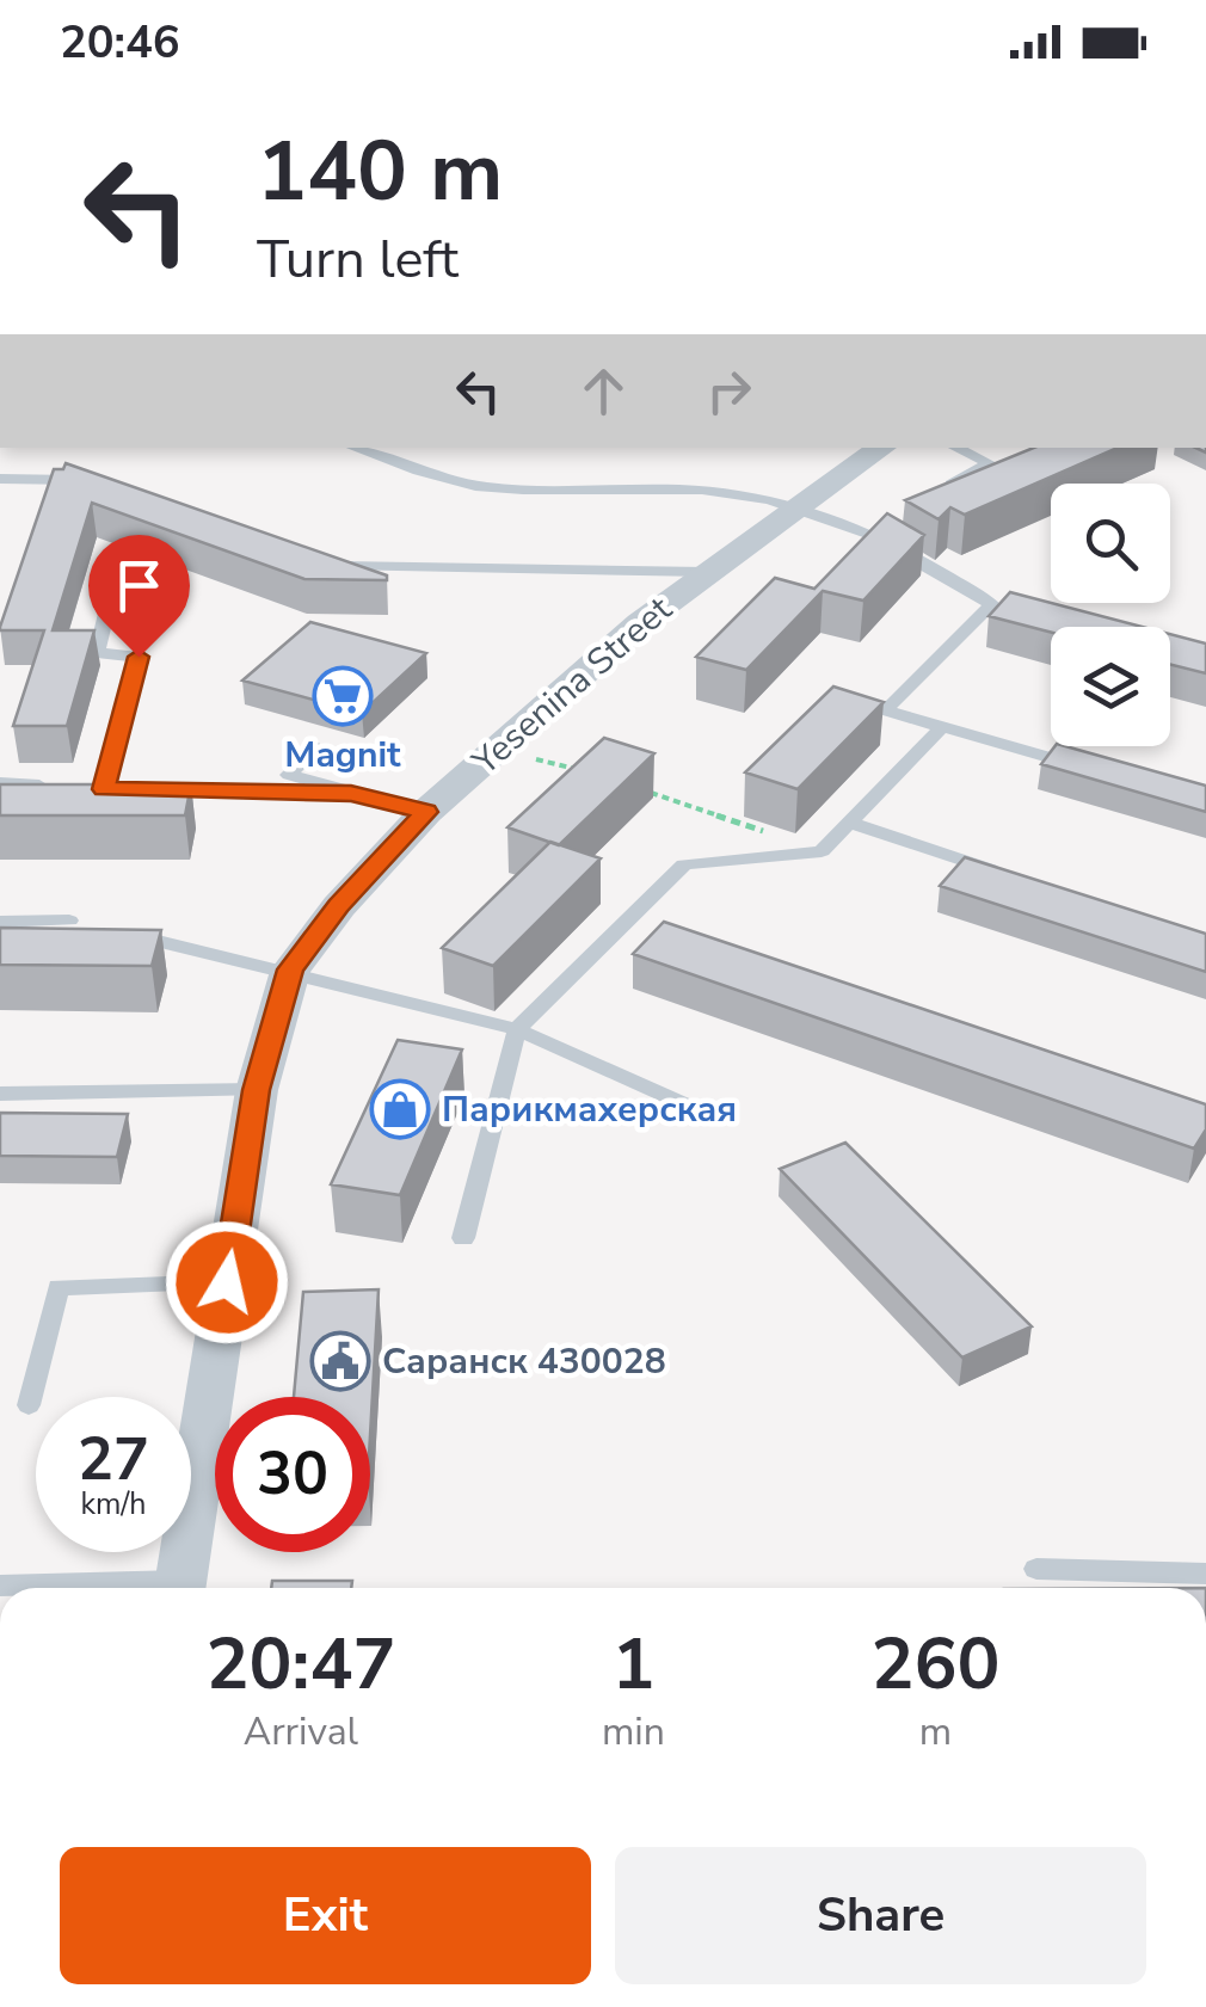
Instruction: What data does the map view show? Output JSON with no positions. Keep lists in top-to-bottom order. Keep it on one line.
{"streets":{"street":["Yesenina Street"]},"places":{"supermarket":["Magnit"],"shop":["Парикмахерская"],"public building":["Саранск 430028"]},"page":{"status":"20:46","turn":["140 m","Turn left"],"speed":"27 km/h","limit":"30","eta":["20:47","Arrival","1","min","260","m"],"buttons":["Exit","Share"]}}
